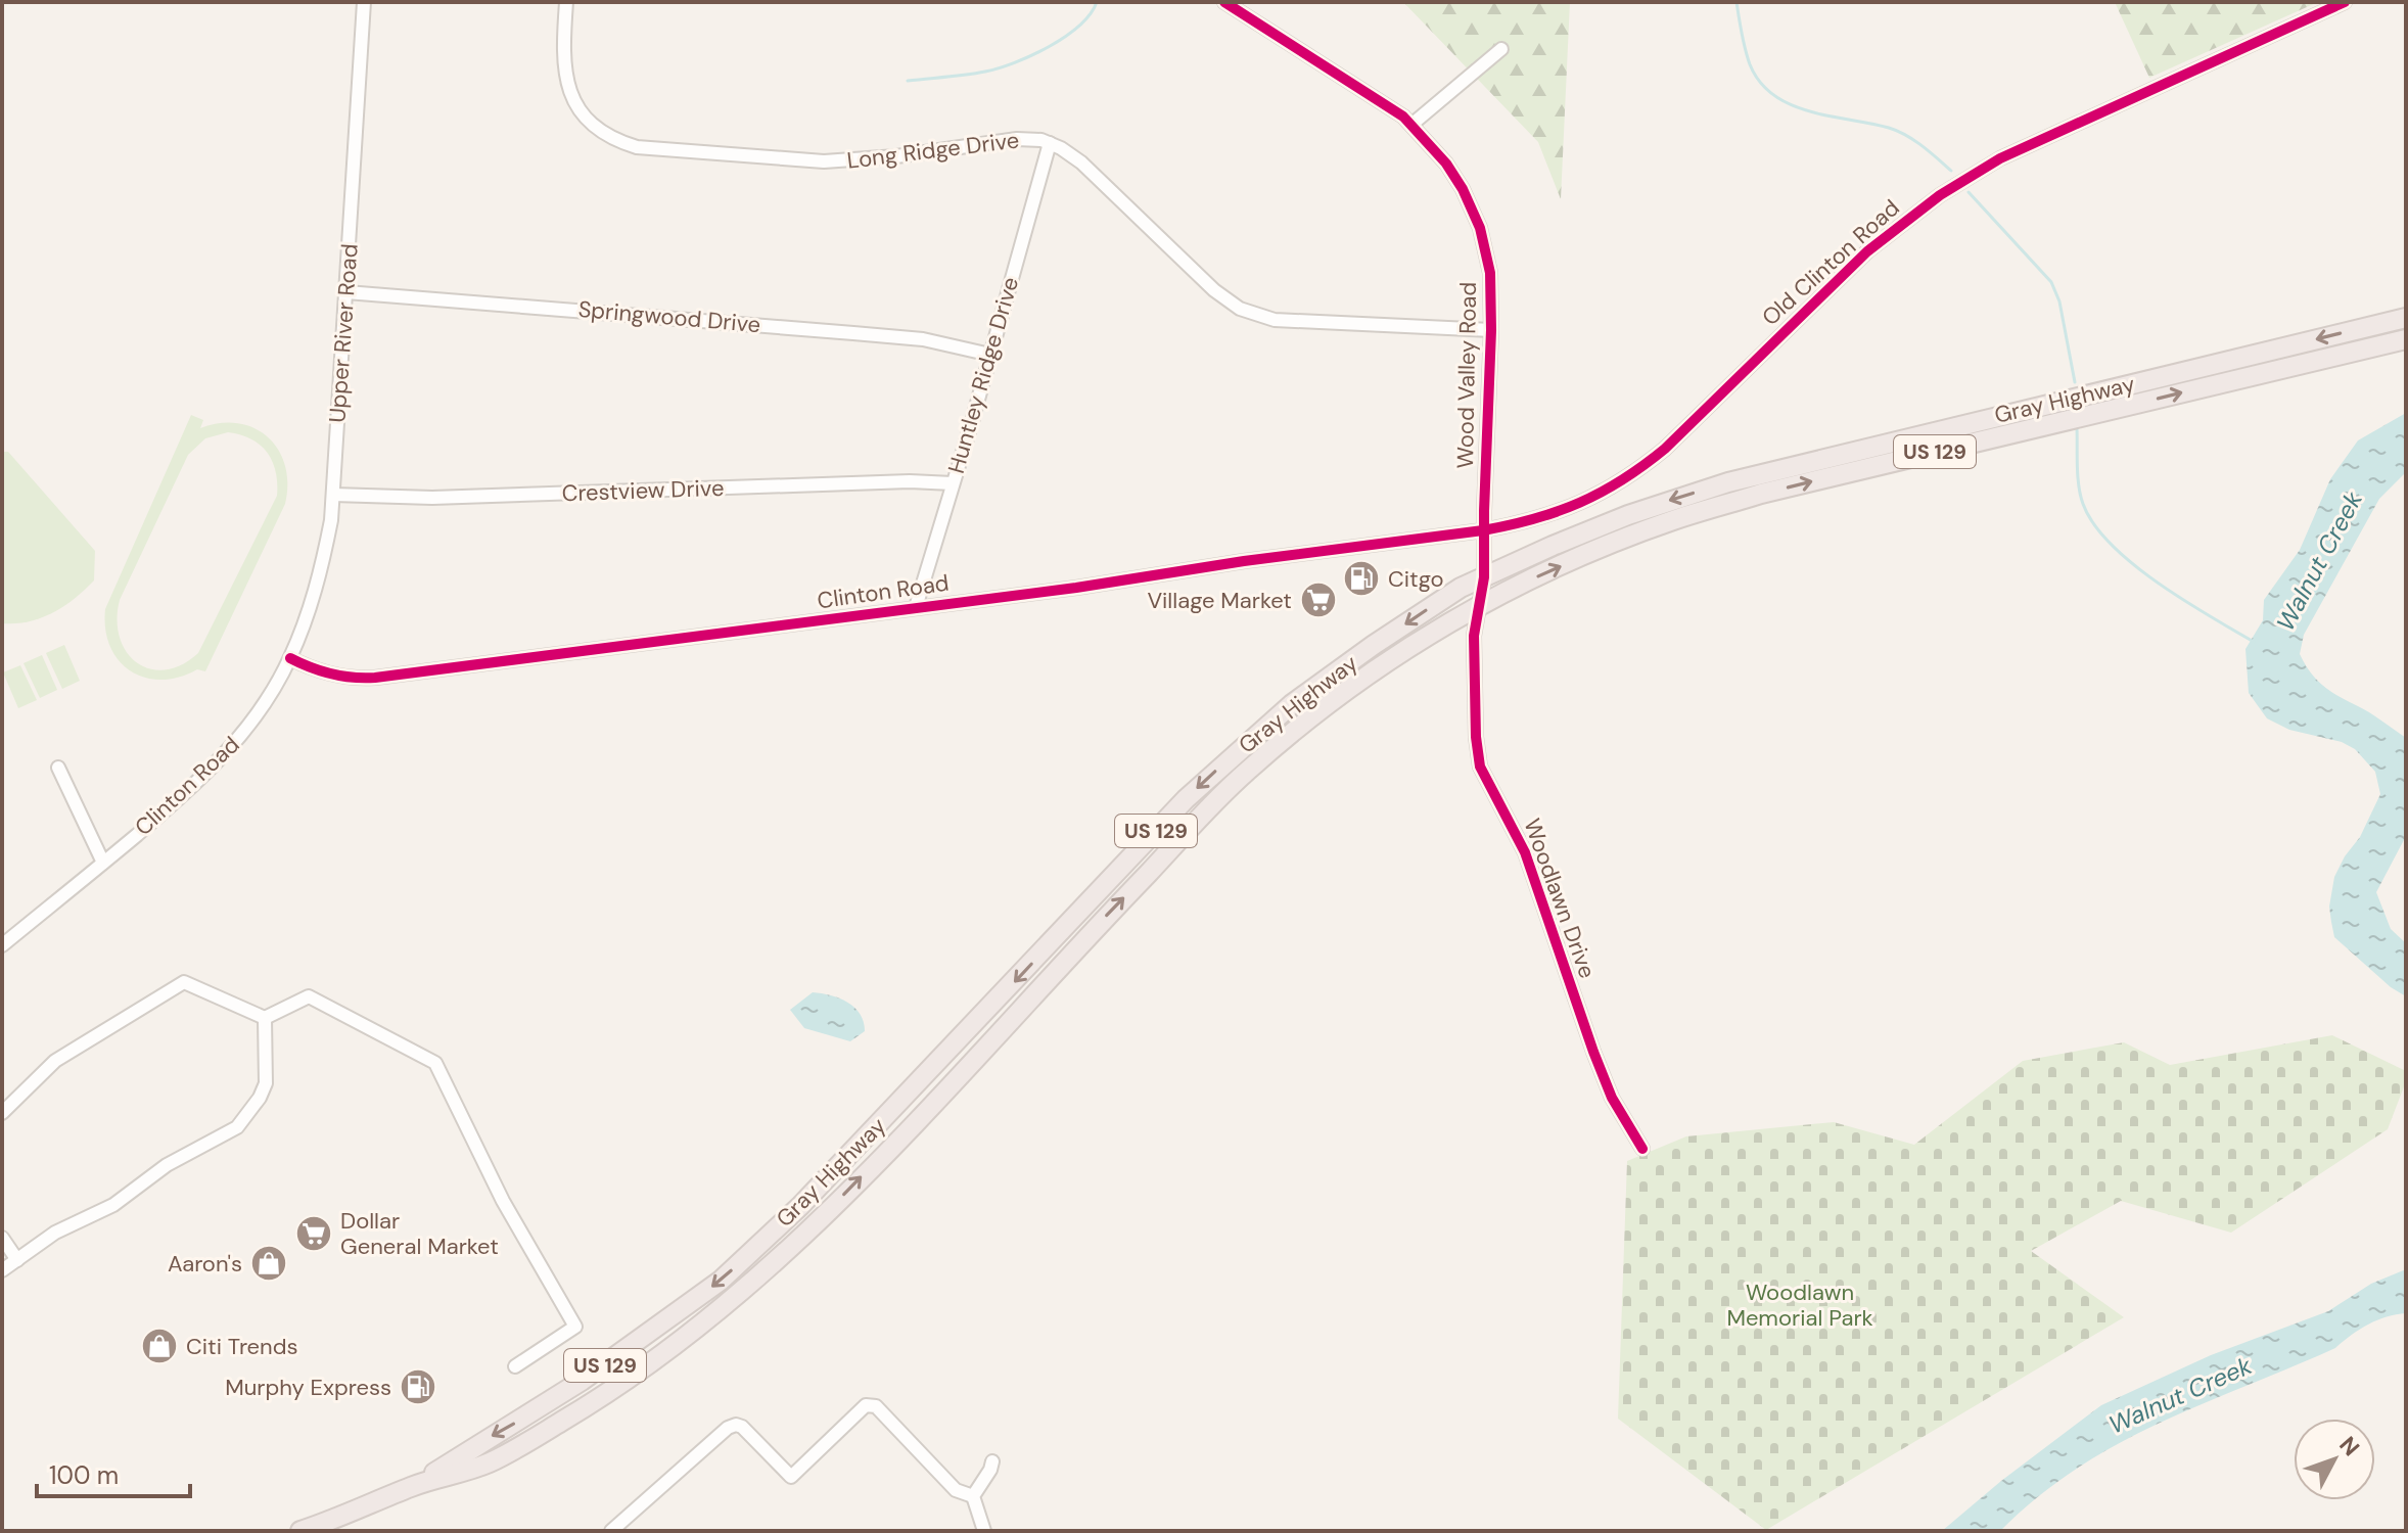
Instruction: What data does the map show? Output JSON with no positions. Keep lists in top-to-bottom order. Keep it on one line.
{"streets":{"highway":["Gray Highway","US 129"],"street":["Long Ridge Drive","Old Clinton Road","Springwood Drive","Upper River Road","Huntley Ridge Drive","Wood Valley Road","Crestview Drive","Clinton Road","Woodlawn Drive"]},"crossings":[["Long Ridge Drive","Huntley Ridge Drive"],["Long Ridge Drive","Wood Valley Road"],["Old Clinton Road","Wood Valley Road"],["Old Clinton Road","Clinton Road"],["Springwood Drive","Upper River Road"],["Springwood Drive","Huntley Ridge Drive"],["Upper River Road","Crestview Drive"],["Upper River Road","Clinton Road"],["Huntley Ridge Drive","Crestview Drive"],["Huntley Ridge Drive","Clinton Road"],["Wood Valley Road","Clinton Road"],["Gray Highway","Woodlawn Drive"]],"water":["Walnut Creek"],"parks":["Woodlawn Memorial Park"],"places":{"fuel station":["Citgo","Murphy Express"],"supermarket":["Village Market","Dollar General Market"],"shop":["Aaron's","Citi Trends"]},"scale_bar":"100 m","north":"top right"}
